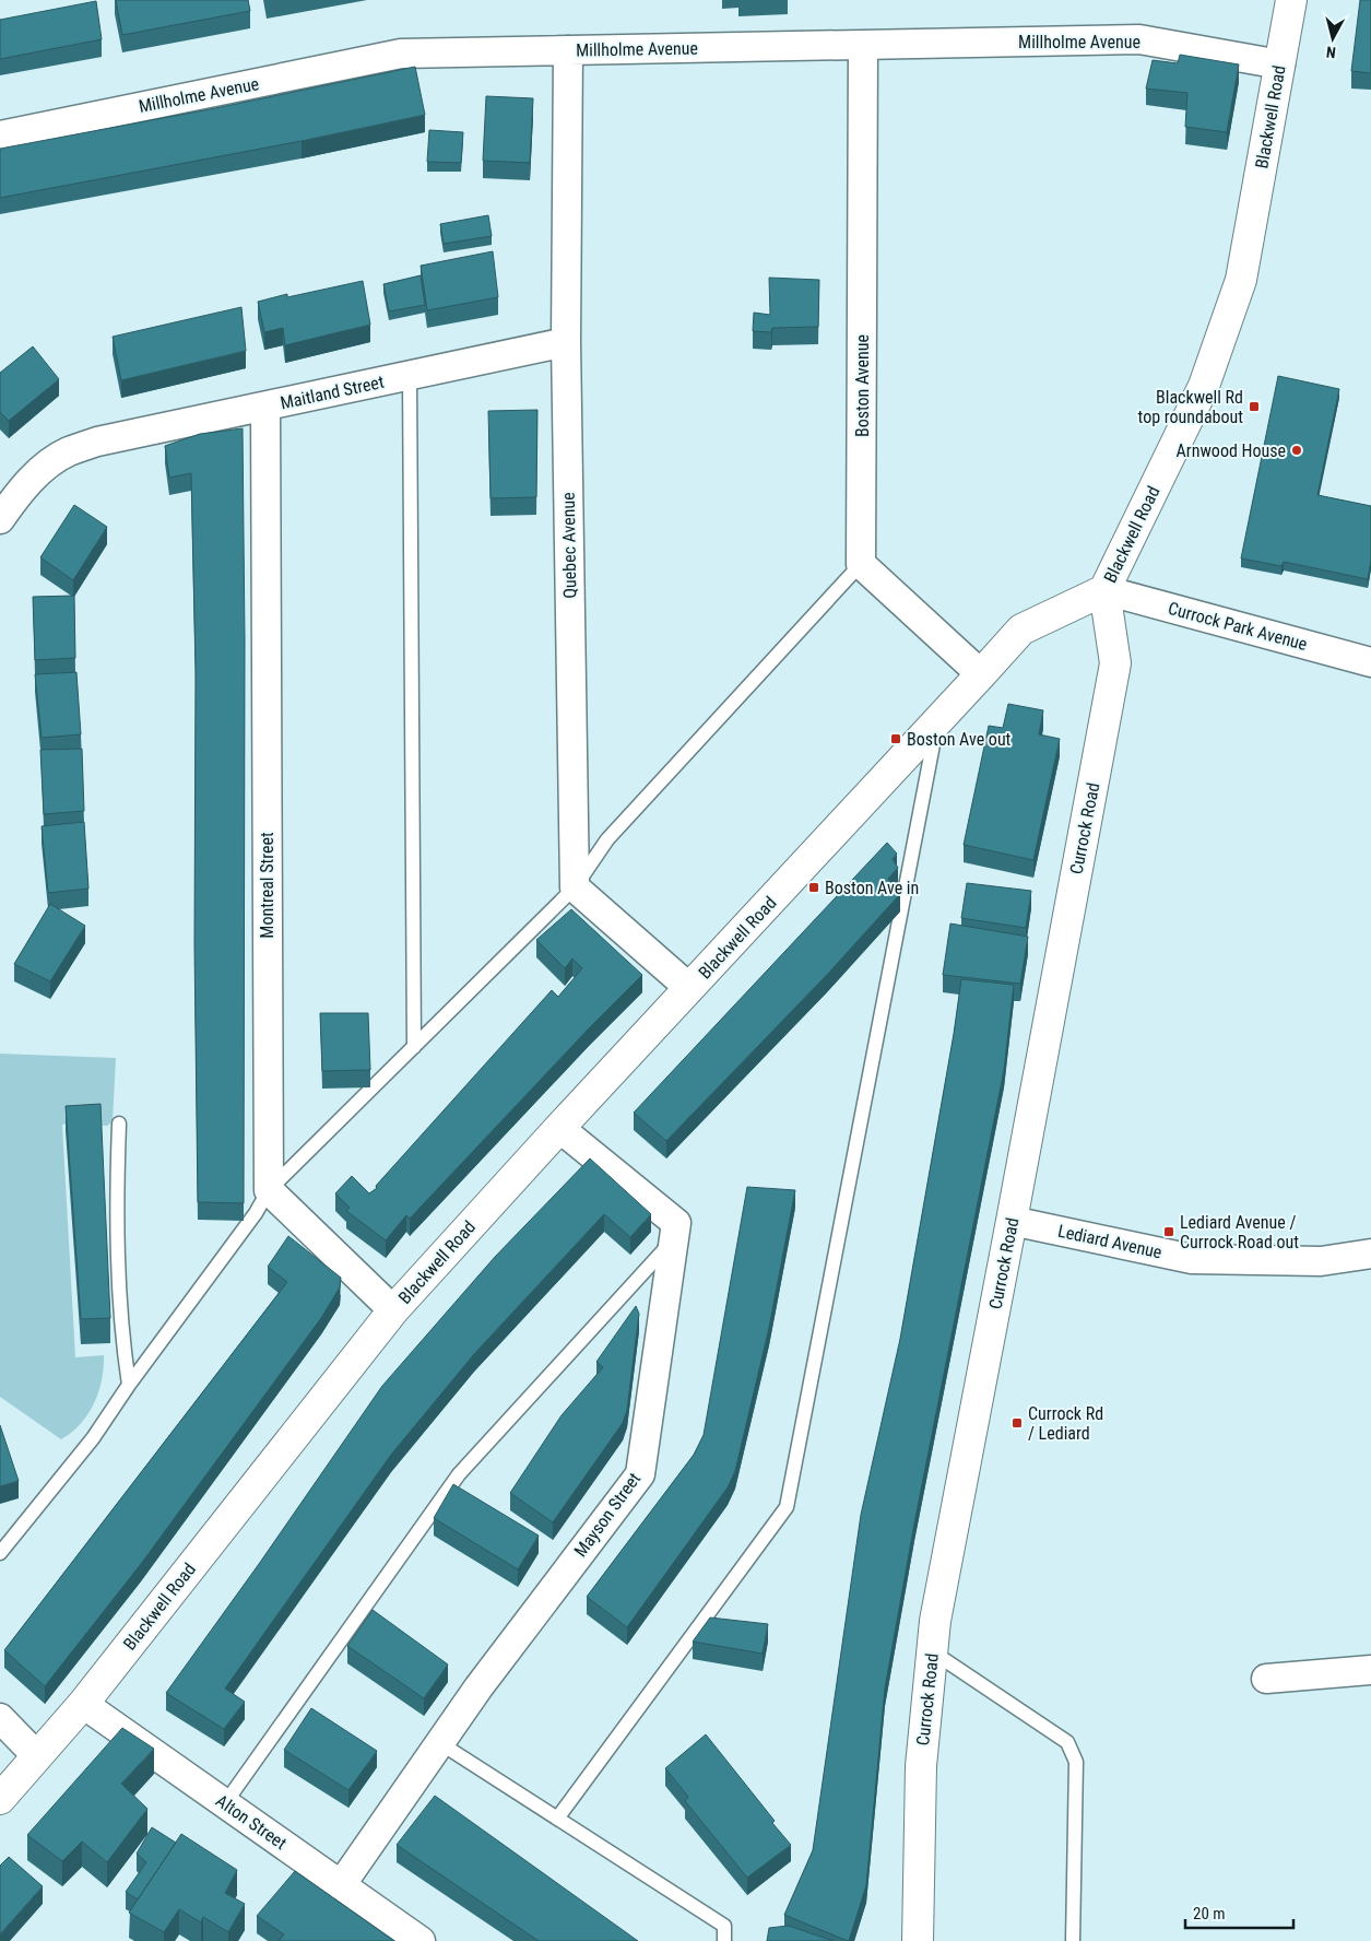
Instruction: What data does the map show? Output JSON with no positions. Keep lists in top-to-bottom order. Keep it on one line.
{"streets":{"street":["Millholme Avenue","Blackwell Road","Boston Avenue","Maitland Street","Quebec Avenue","Currock Park Avenue","Currock Road","Montreal Street","Lediard Avenue","Mayson Street","Alton Street"]},"crossings":[["Millholme Avenue","Blackwell Road"],["Millholme Avenue","Boston Avenue"],["Millholme Avenue","Quebec Avenue"],["Blackwell Road","Currock Park Avenue"],["Blackwell Road","Currock Road"],["Blackwell Road","Mayson Street"],["Blackwell Road","Alton Street"],["Maitland Street","Quebec Avenue"],["Maitland Street","Montreal Street"],["Currock Park Avenue","Currock Road"],["Currock Road","Lediard Avenue"],["Mayson Street","Alton Street"]],"places":{"transit":["Blackwell Rd top roundabout","Boston Ave out","Boston Ave in","Lediard Avenue / Currock Road out","Currock Rd / Lediard"],"other":["Arnwood House"]},"scale_bar":"20 m","north":"bottom"}
